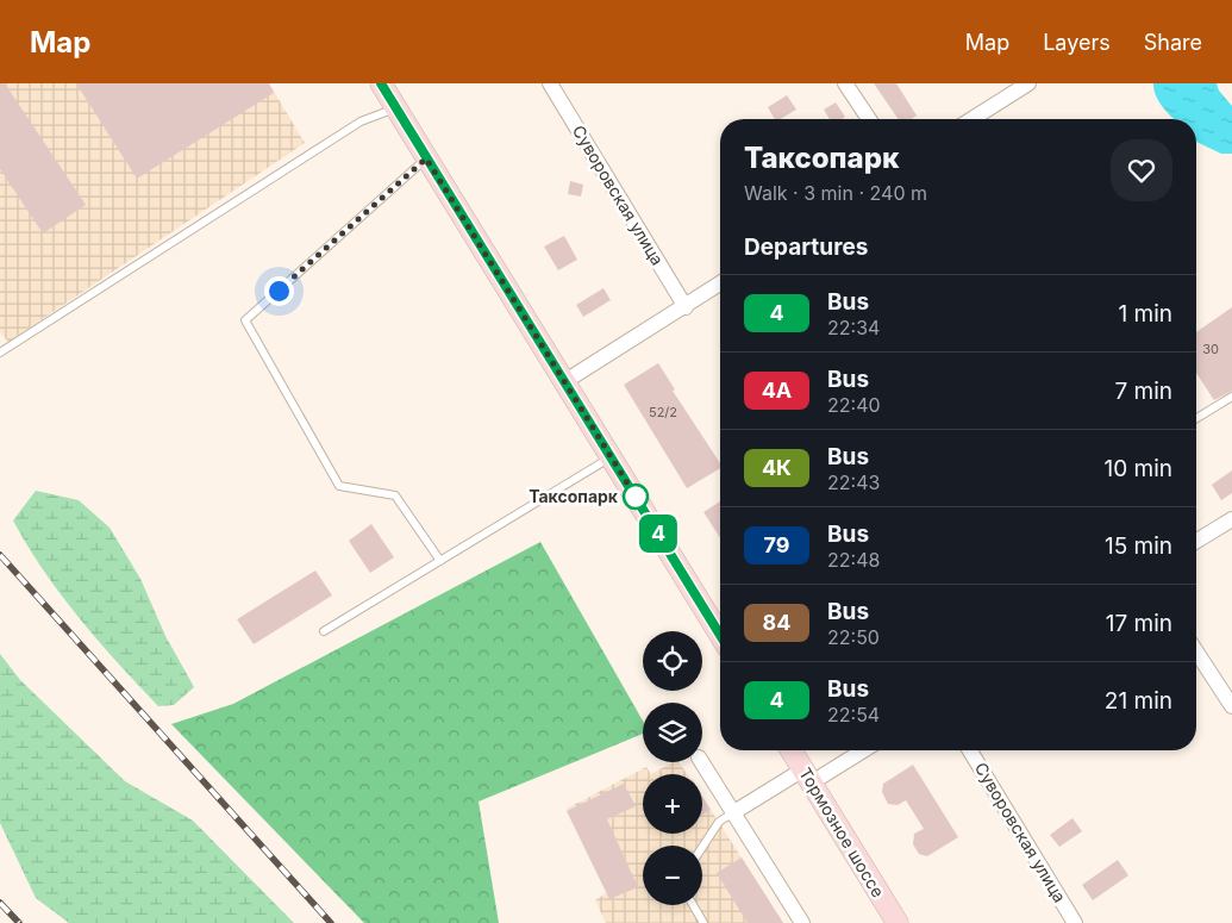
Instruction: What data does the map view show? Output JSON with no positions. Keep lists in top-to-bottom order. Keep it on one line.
{"streets":{"street":["Суворовская улица","Тормозное шоссе"]},"places":["Таксопарк"],"lines":["bus line 4"],"house_numbers":["30","52/2"],"page":{"header":"Map","nav":["Map","Layers","Share"],"on_map":"4","heading":[["Таксопарк","Walk · 3 min · 240 m"],"Departures"],"list":[{"mark":"4","name":"Bus","note":"22:34","value":"1 min"},{"mark":"4А","name":"Bus","note":"22:40","value":"7 min"},{"mark":"4К","name":"Bus","note":"22:43","value":"10 min"},{"mark":"79","name":"Bus","note":"22:48","value":"15 min"},{"mark":"84","name":"Bus","note":"22:50","value":"17 min"},{"mark":"4","name":"Bus","note":"22:54","value":"21 min"}],"map_buttons":["+","−"]}}
